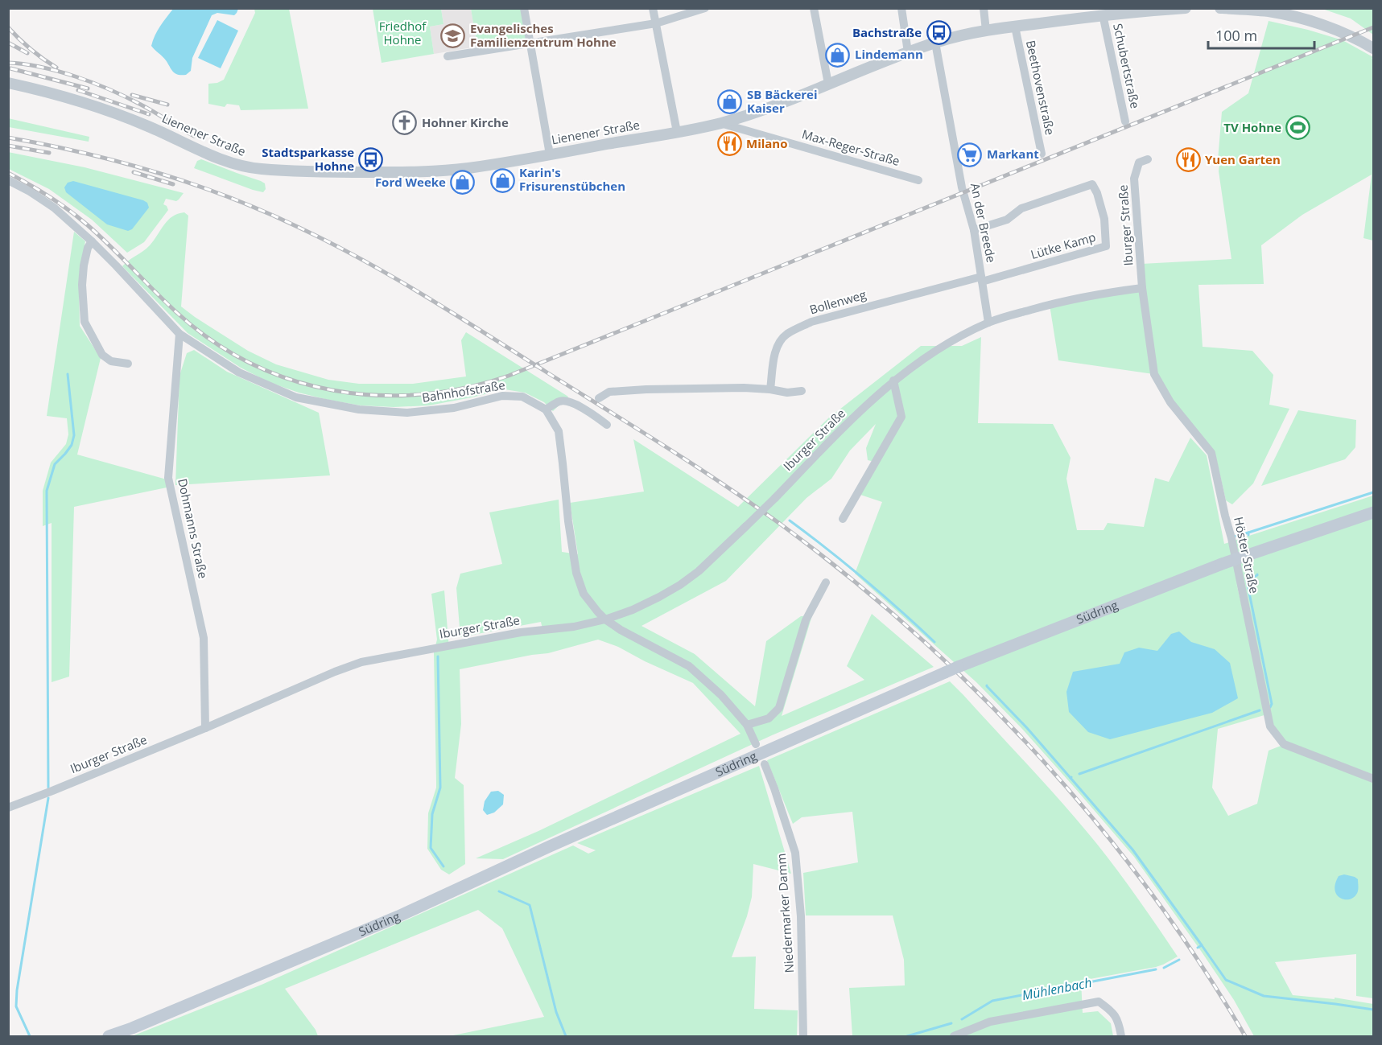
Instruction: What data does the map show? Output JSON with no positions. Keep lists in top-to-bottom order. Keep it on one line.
{"streets":{"main road":["Südring"],"street":["Schubertstraße","Beethovenstraße","Lienener Straße","Max-Reger-Straße","An der Breede","Iburger Straße","Lütke Kamp","Bollenweg","Bahnhofstraße","Dohmanns Straße","Höster Straße","Niedermarker Damm"]},"crossings":[["Schubertstraße","Lienener Straße"],["Beethovenstraße","Lienener Straße"],["Lienener Straße","Max-Reger-Straße"],["Lienener Straße","An der Breede"],["An der Breede","Iburger Straße"],["An der Breede","Lütke Kamp"],["An der Breede","Bollenweg"],["Iburger Straße","Dohmanns Straße"],["Iburger Straße","Höster Straße"],["Lütke Kamp","Bollenweg"],["Bahnhofstraße","Dohmanns Straße"]],"water":["Mühlenbach"],"parks":["Friedhof Hohne"],"places":{"bus stop":["Bachstraße","Stadtsparkasse Hohne"],"school or university":["Evangelisches Familienzentrum Hohne"],"shop":["Lindemann","SB Bäckerei Kaiser","Karin's Frisurenstübchen","Ford Weeke"],"church":["Hohner Kirche"],"sports":["TV Hohne"],"restaurant":["Milano","Yuen Garten"],"supermarket":["Markant"]},"scale_bar":"100 m"}
